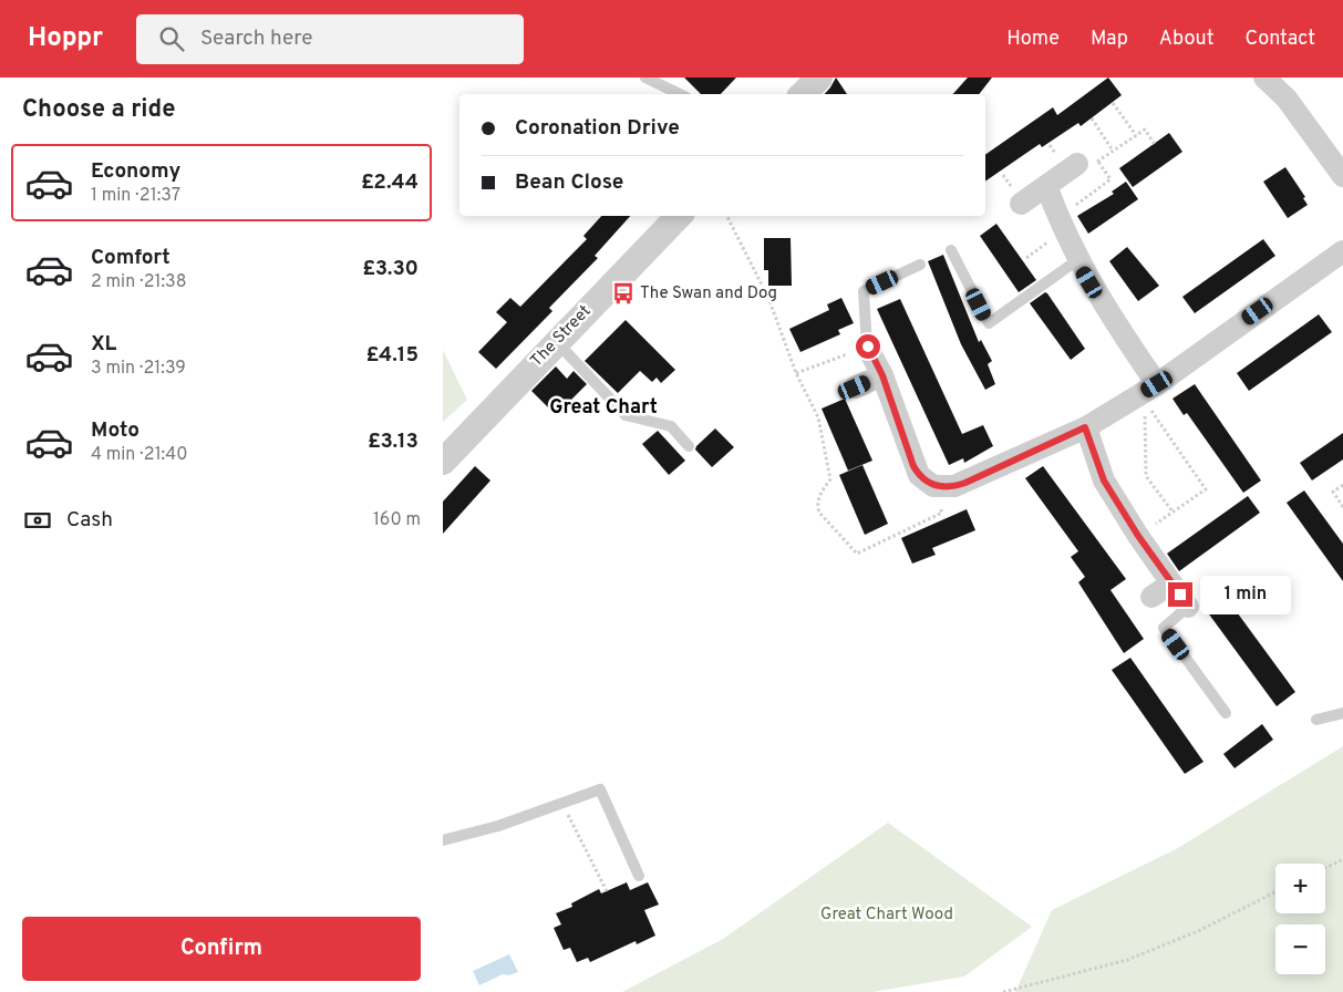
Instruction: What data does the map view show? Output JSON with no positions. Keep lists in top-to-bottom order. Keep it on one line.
{"streets":{"street":["The Street"]},"districts":["Great Chart"],"parks":["Great Chart Wood"],"places":{"bus stop":["The Swan and Dog"]},"page":{"header":"Hoppr","search":"Search here","nav":["Home","Map","About","Contact"],"heading":"Choose a ride","banner":["Coronation Drive","Bean Close"],"list":[{"name":"Economy","note":"1 min · 21:37","value":"£2.44"},{"name":"Comfort","note":"2 min · 21:38","value":"£3.30"},{"name":"XL","note":"3 min · 21:39","value":"£4.15"},{"name":"Moto","note":"4 min · 21:40","value":"£3.13"}],"pay":["Cash","160 m"],"bubble":"1 min","map_buttons":["+","−"],"buttons":"Confirm"}}
